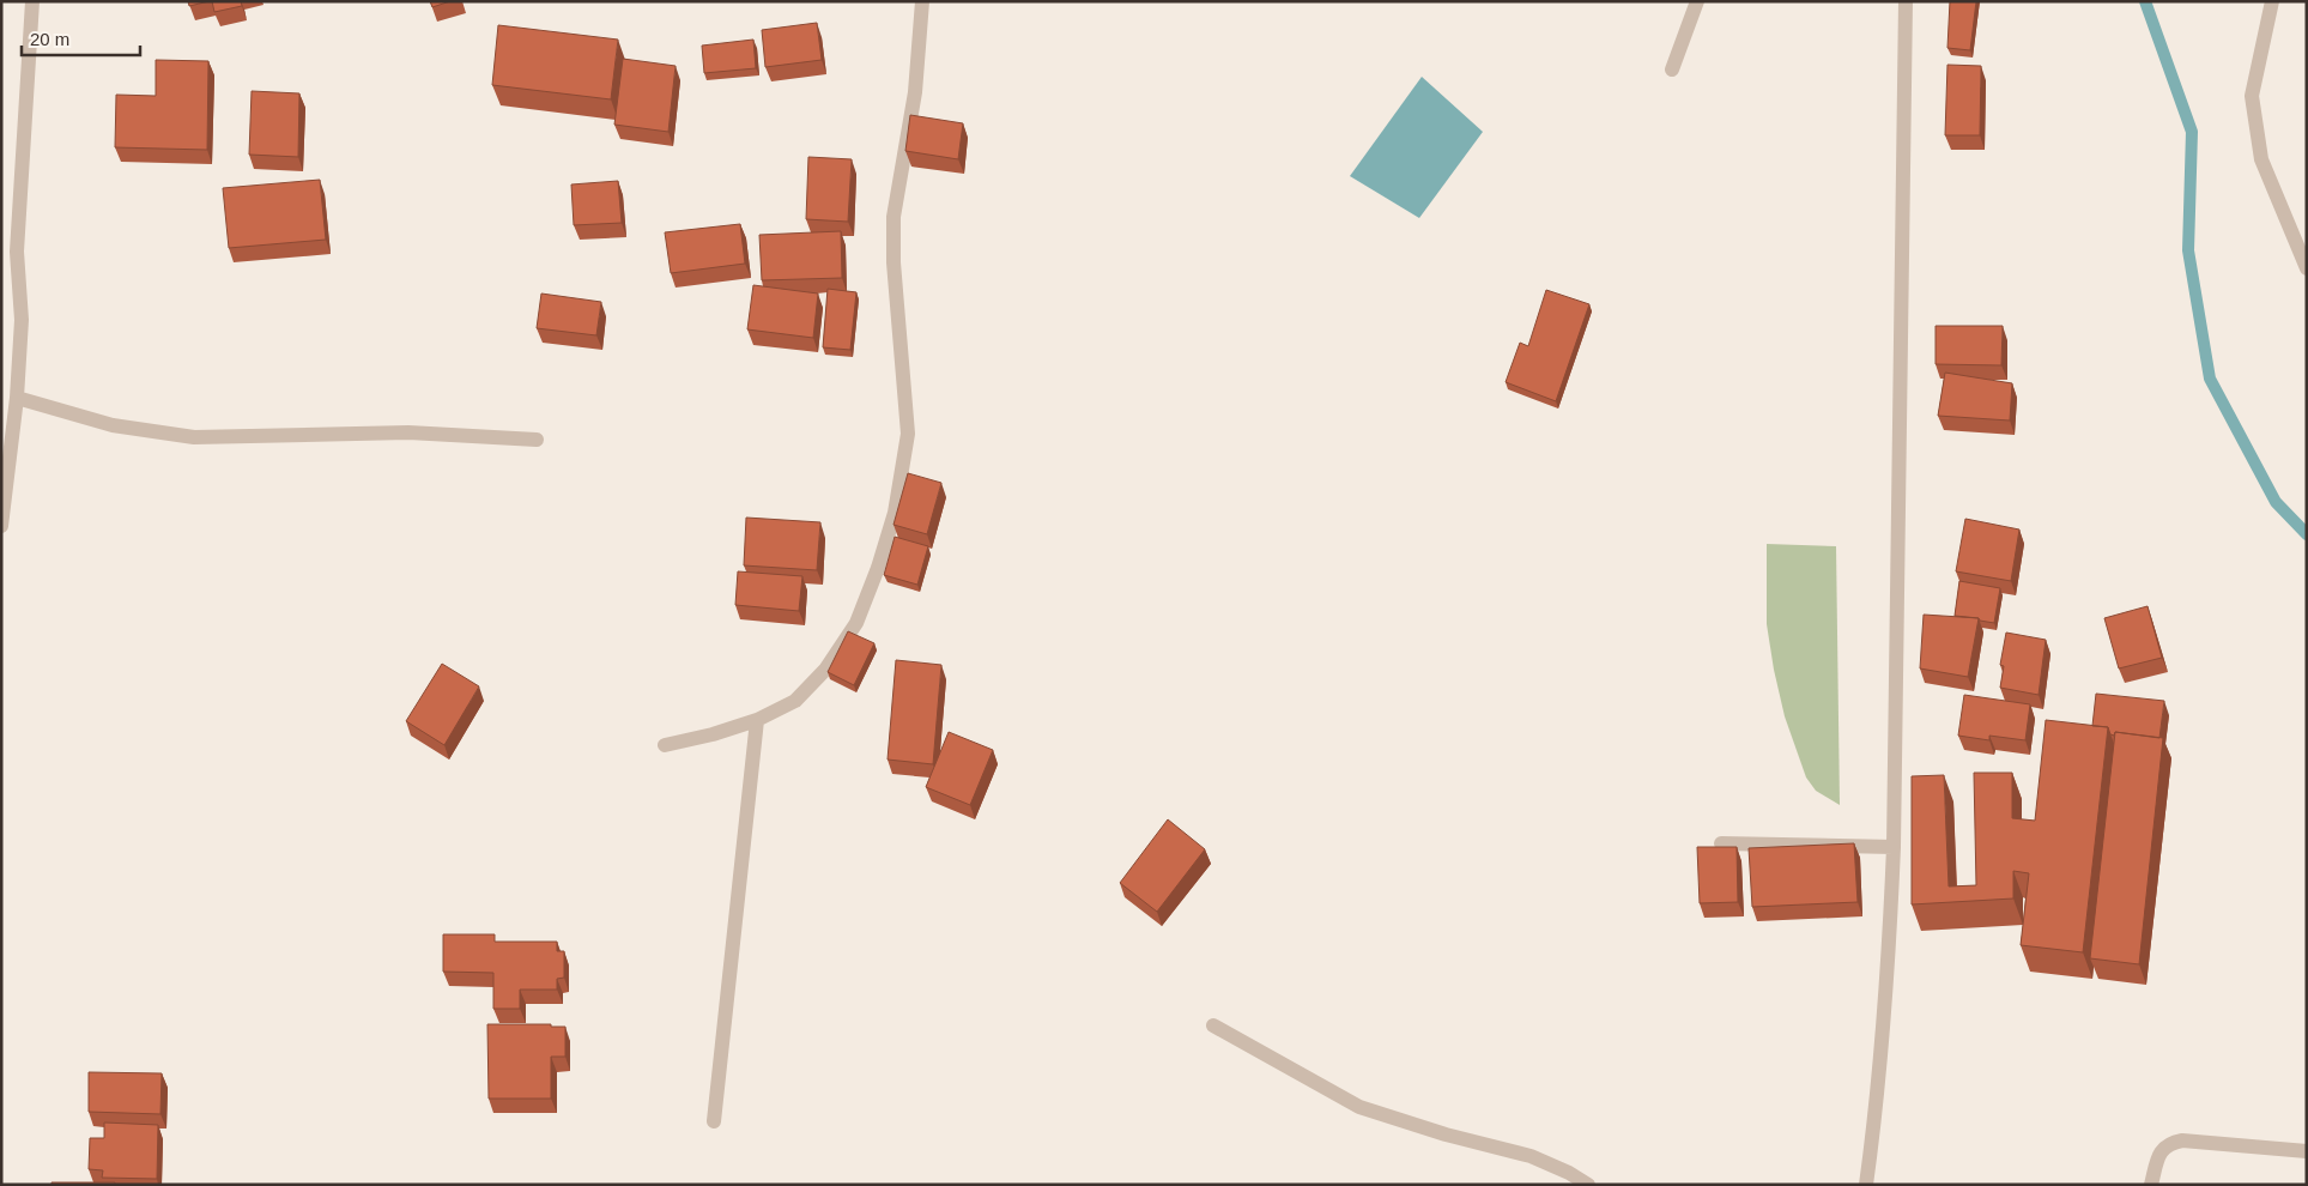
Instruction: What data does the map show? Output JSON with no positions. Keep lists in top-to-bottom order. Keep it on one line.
{"scale_bar":"20 m"}
